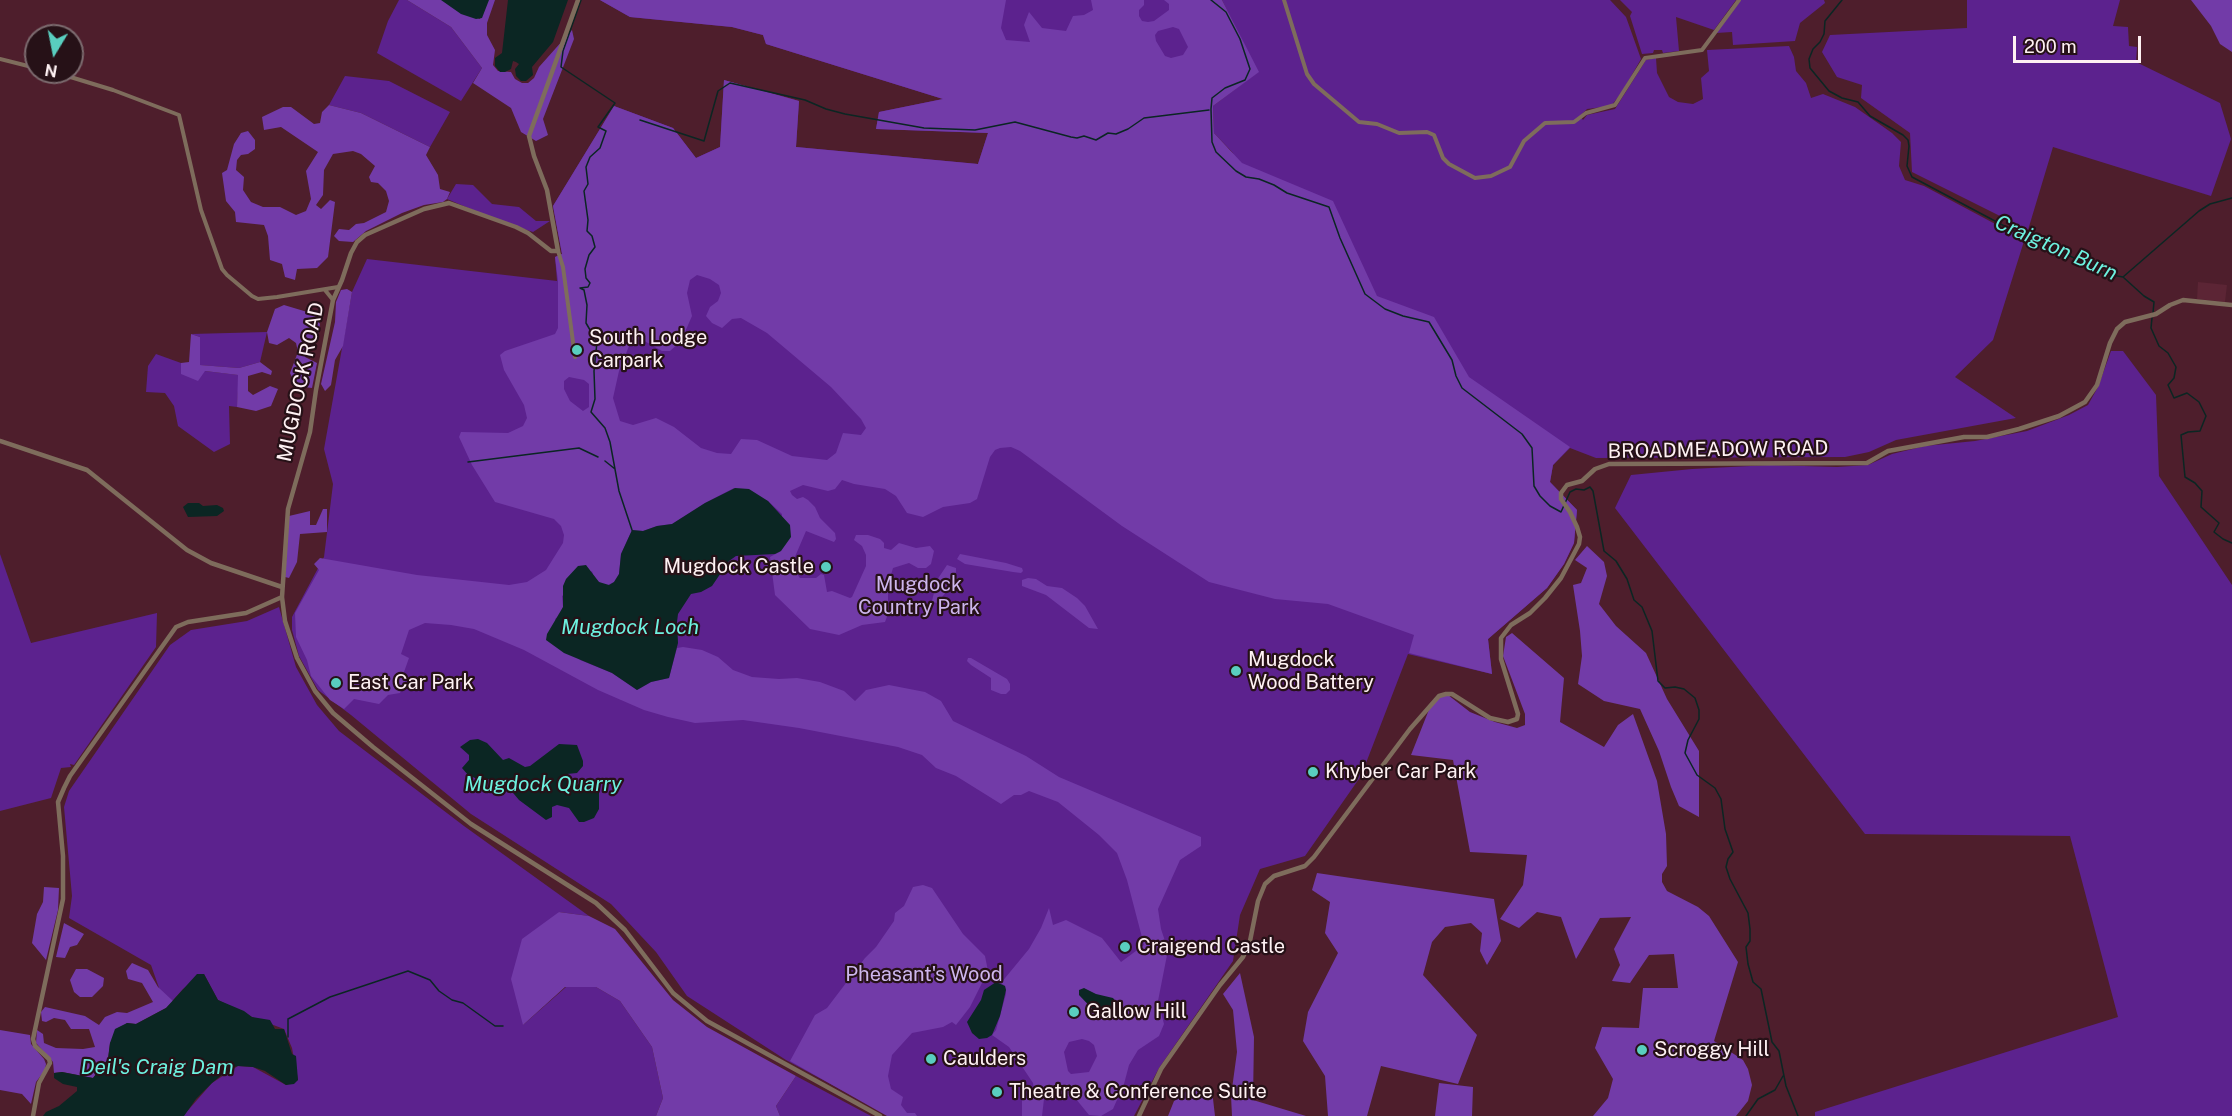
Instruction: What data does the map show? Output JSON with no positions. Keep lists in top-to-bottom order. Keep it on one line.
{"streets":{"street":["MUGDOCK ROAD","BROADMEADOW ROAD"]},"water":["Craigton Burn","Mugdock Loch","Mugdock Quarry","Deil's Craig Dam"],"parks":["Mugdock Country Park","Pheasant's Wood"],"places":["South Lodge Carpark","Mugdock Castle","Mugdock Wood Battery","East Car Park","Khyber Car Park","Craigend Castle","Gallow Hill","Scroggy Hill","Caulders","Theatre & Conference Suite"],"scale_bar":"200 m","north":"bottom"}
